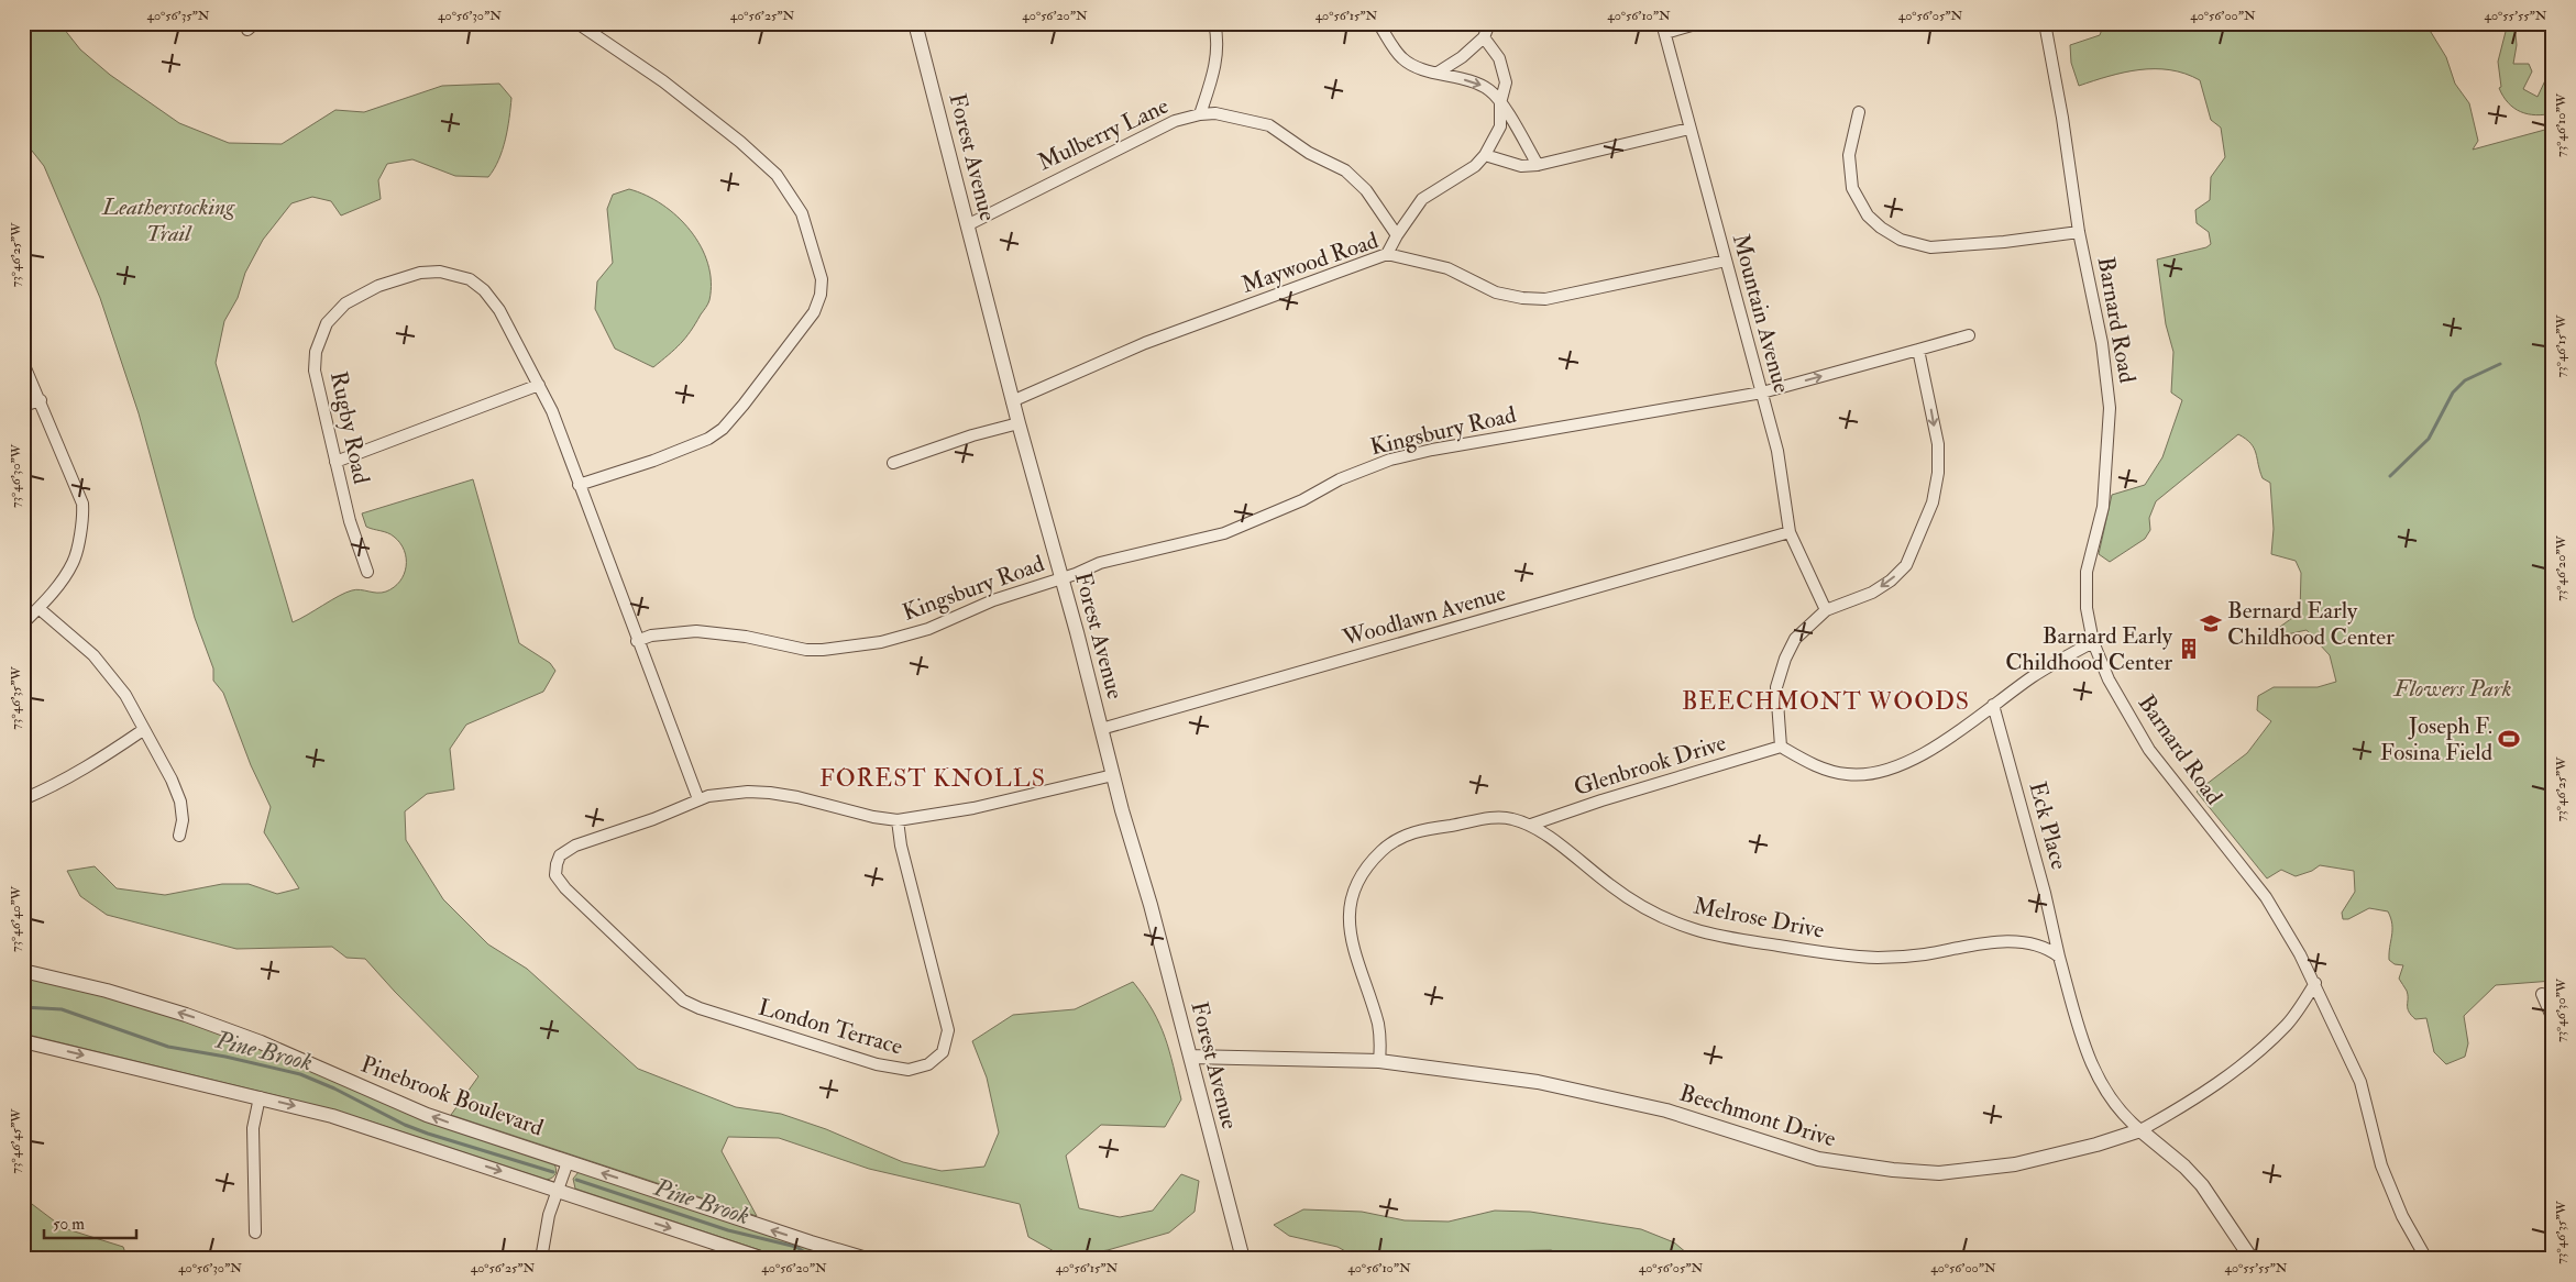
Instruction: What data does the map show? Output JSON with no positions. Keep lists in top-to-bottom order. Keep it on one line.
{"streets":{"street":["Mulberry Lane","Forest Avenue","Maywood Road","Mountain Avenue","Barnard Road","Rugby Road","Kingsbury Road","Woodlawn Avenue","Glenbrook Drive","Eck Place","Melrose Drive","London Terrace","Pinebrook Boulevard","Beechmont Drive"]},"crossings":[["Mulberry Lane","Forest Avenue"],["Forest Avenue","Maywood Road"],["Forest Avenue","Kingsbury Road"],["Forest Avenue","Woodlawn Avenue"],["Forest Avenue","Beechmont Drive"],["Maywood Road","Mountain Avenue"],["Mountain Avenue","Kingsbury Road"],["Mountain Avenue","Woodlawn Avenue"],["Rugby Road","Kingsbury Road"],["Rugby Road","London Terrace"],["Glenbrook Drive","Melrose Drive"],["Eck Place","Melrose Drive"],["Melrose Drive","Beechmont Drive"]],"districts":["BEECHMONT WOODS","FOREST KNOLLS"],"water":["Pine Brook"],"parks":["Leatherstocking Trail","Flowers Park"],"places":{"school or university":["Bernard Early Childhood Center"],"building":["Barnard Early Childhood Center"],"sports":["Joseph F. Fosina Field"]},"scale_bar":"50 m","coordinates":["40°56'35\"N","40°56'30\"N","40°56'25\"N","40°56'20\"N","40°56'15\"N","40°56'10\"N","40°56'05\"N","40°56'00\"N","40°55'55\"N","73°46'10\"W","73°46'25\"W","73°46'15\"W","73°46'30\"W","73°46'20\"W","73°46'35\"W","73°46'40\"W","73°46'45\"W"]}
